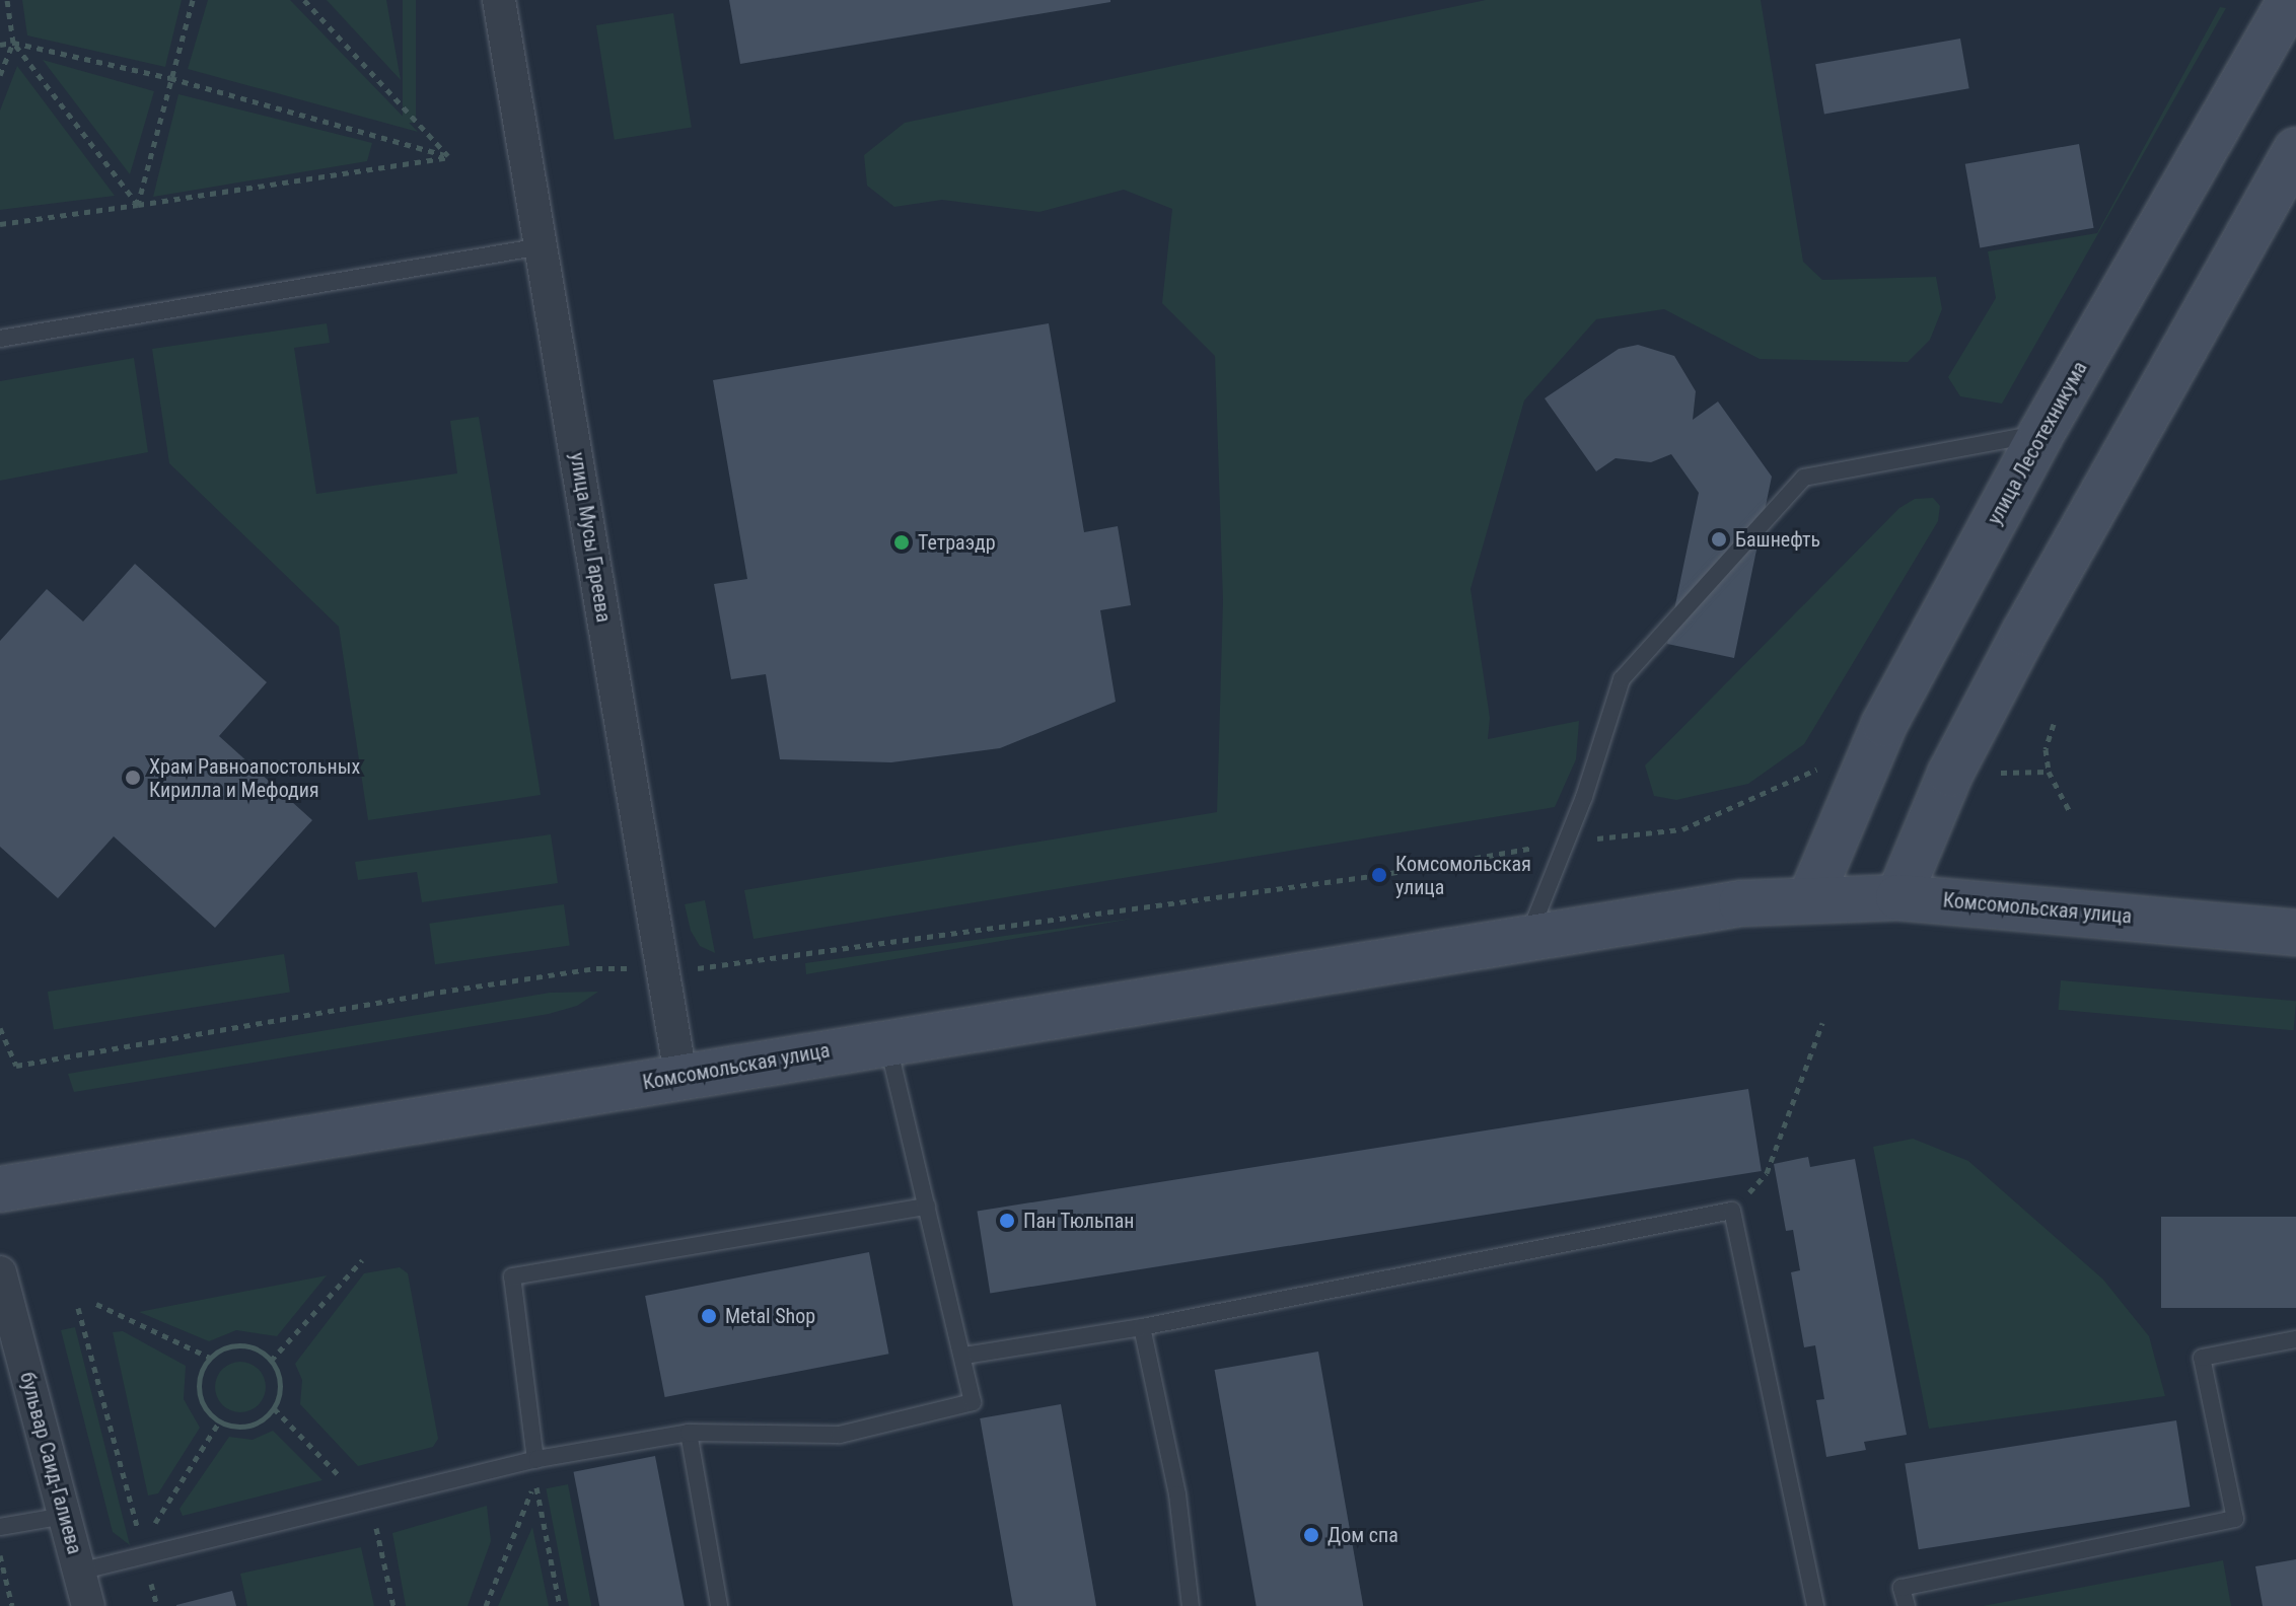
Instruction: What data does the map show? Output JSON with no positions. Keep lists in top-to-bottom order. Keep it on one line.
{"streets":{"main road":["улица Лесотехникума","Комсомольская улица"],"street":["улица Мусы Гареева","бульвар Саид-Галиева"]},"crossings":[["улица Лесотехникума","Комсомольская улица"],["улица Мусы Гареева","Комсомольская улица"]],"places":["Башнефть","Тетраэдр","Храм Равноапостольных Кирилла и Мефодия","Комсомольская улица","Пан Тюльпан","Metal Shop","Дом спа"]}
